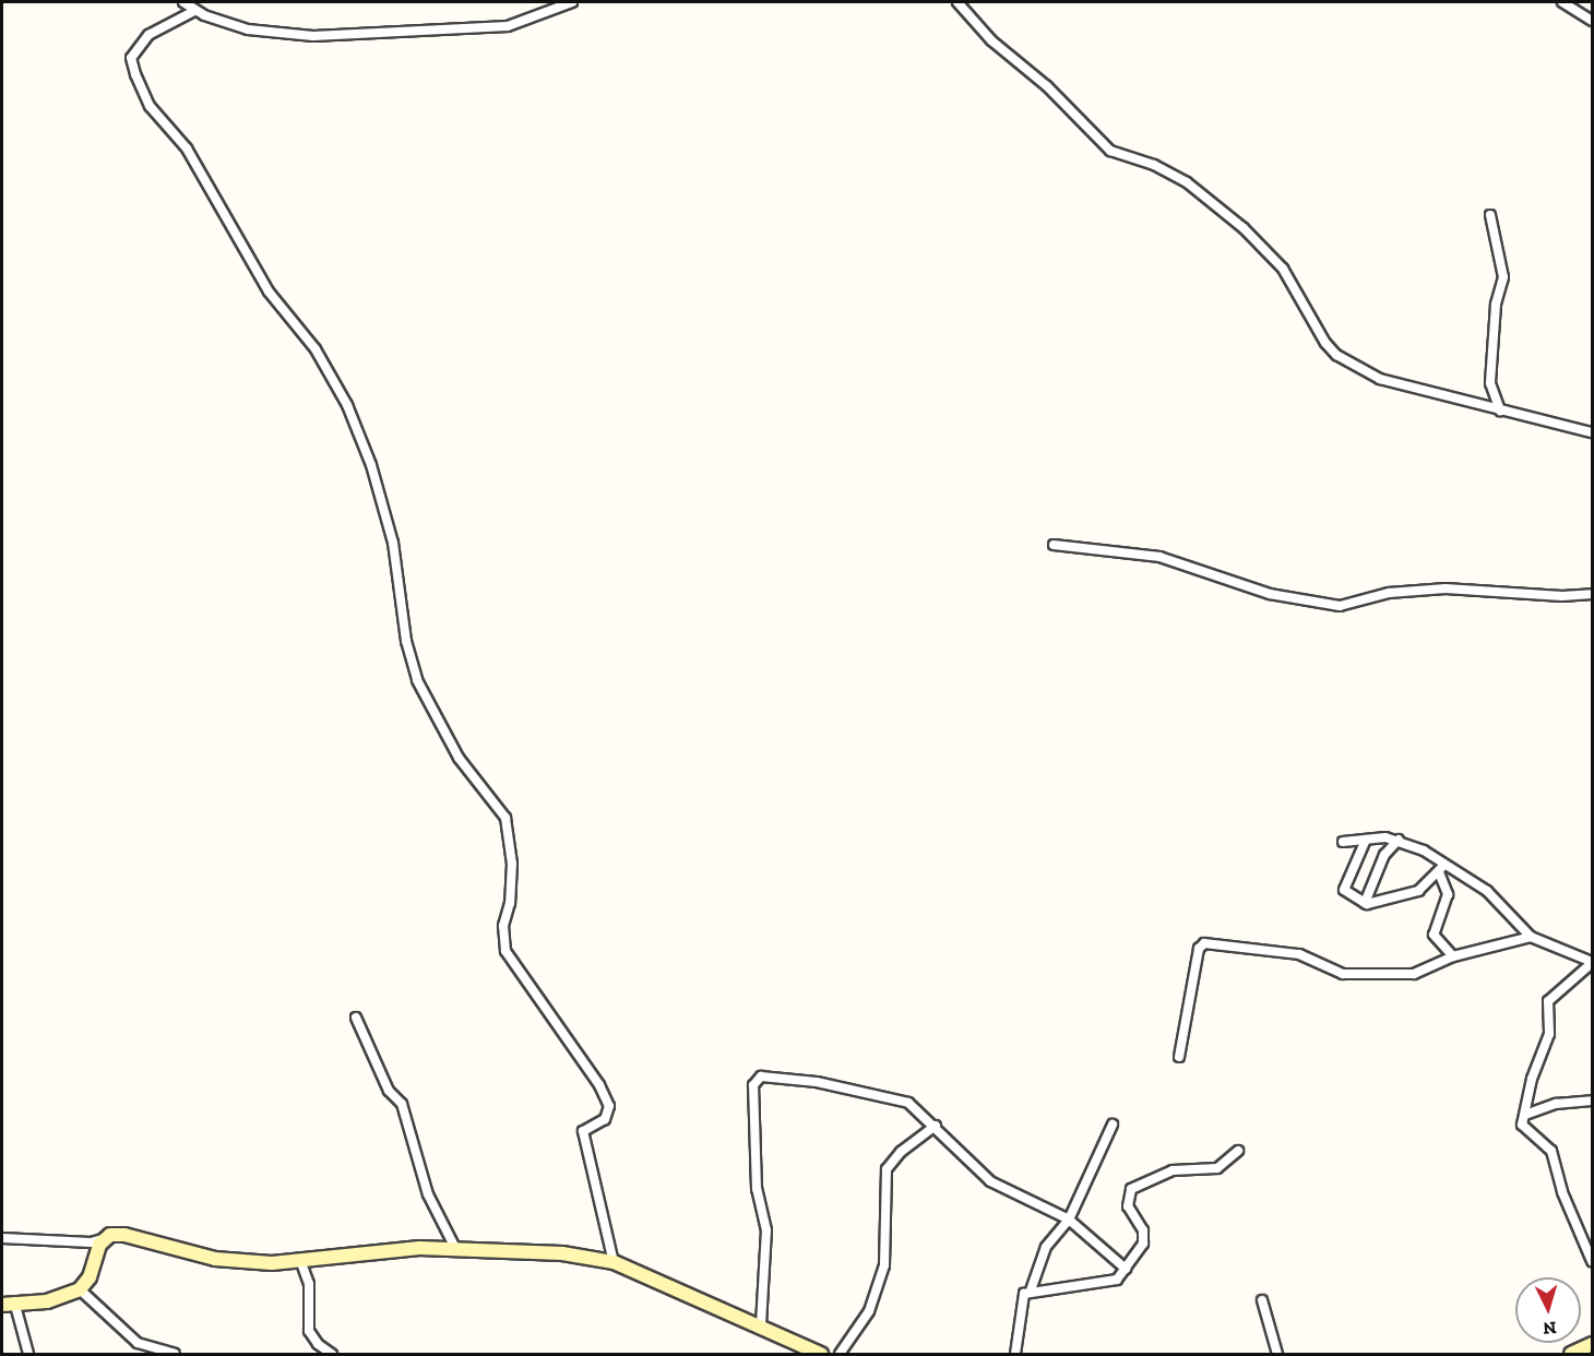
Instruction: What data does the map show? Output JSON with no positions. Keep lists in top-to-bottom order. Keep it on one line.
{"north":"bottom"}
